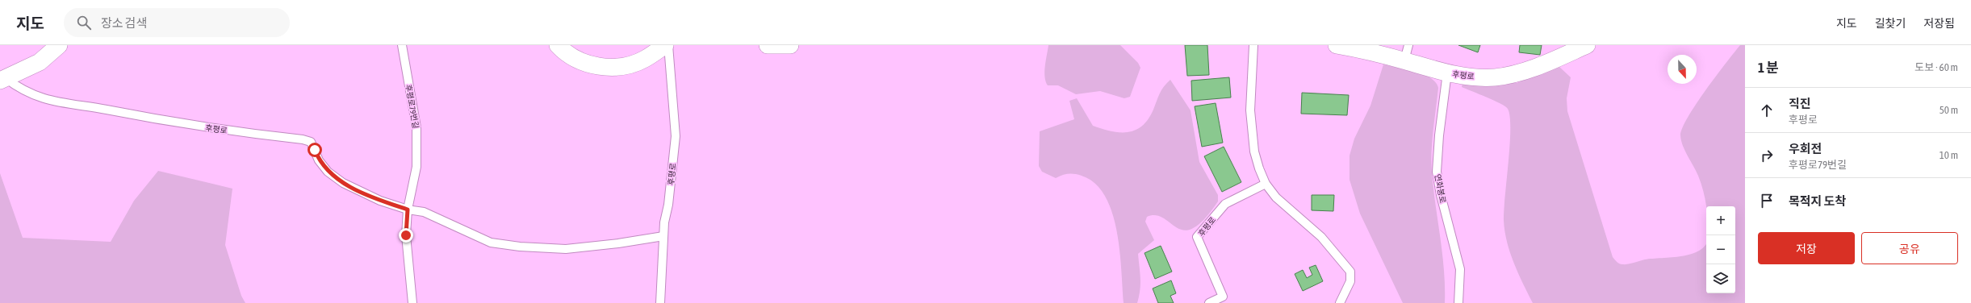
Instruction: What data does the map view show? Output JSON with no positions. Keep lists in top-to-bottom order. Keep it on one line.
{"streets":{"street":["후평로"],"lane":["후평로79번길","연화봉로"]},"crossings":[["후평로","후평로79번길"],["후평로","연화봉로"]],"north":"bottom","page":{"header":"지도","search":"장소 검색","nav":["지도","길찾기","저장됨"],"heading":["1 분","도보 · 60 m"],"list":[["직진","후평로","50 m"],["우회전","후평로79번길","10 m"],"목적지 도착"],"map_buttons":["+","−"],"buttons":["저장","공유"]}}
